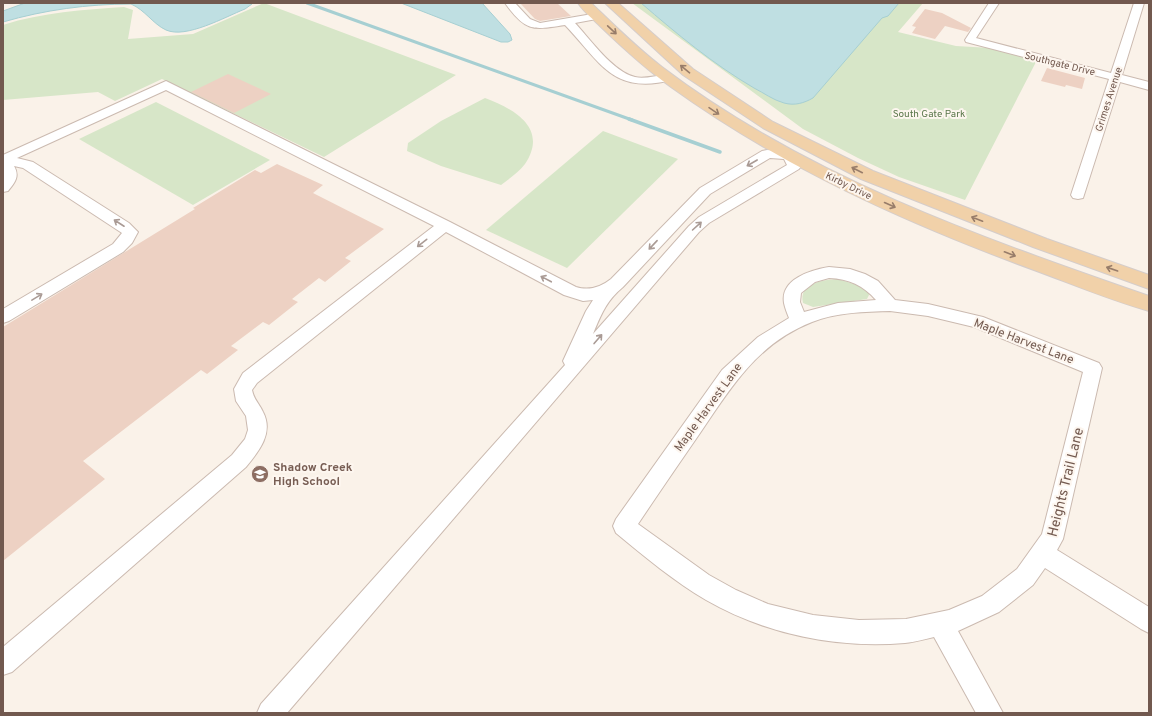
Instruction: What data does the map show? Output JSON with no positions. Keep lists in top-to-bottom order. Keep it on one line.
{"streets":{"main road":["Kirby Drive"],"street":["Southgate Drive","Grimes Avenue","Maple Harvest Lane","Heights Trail Lane"]},"crossings":[["Southgate Drive","Grimes Avenue"],["Maple Harvest Lane","Heights Trail Lane"]],"parks":["South Gate Park"],"places":{"school or university":["Shadow Creek High School"]}}
